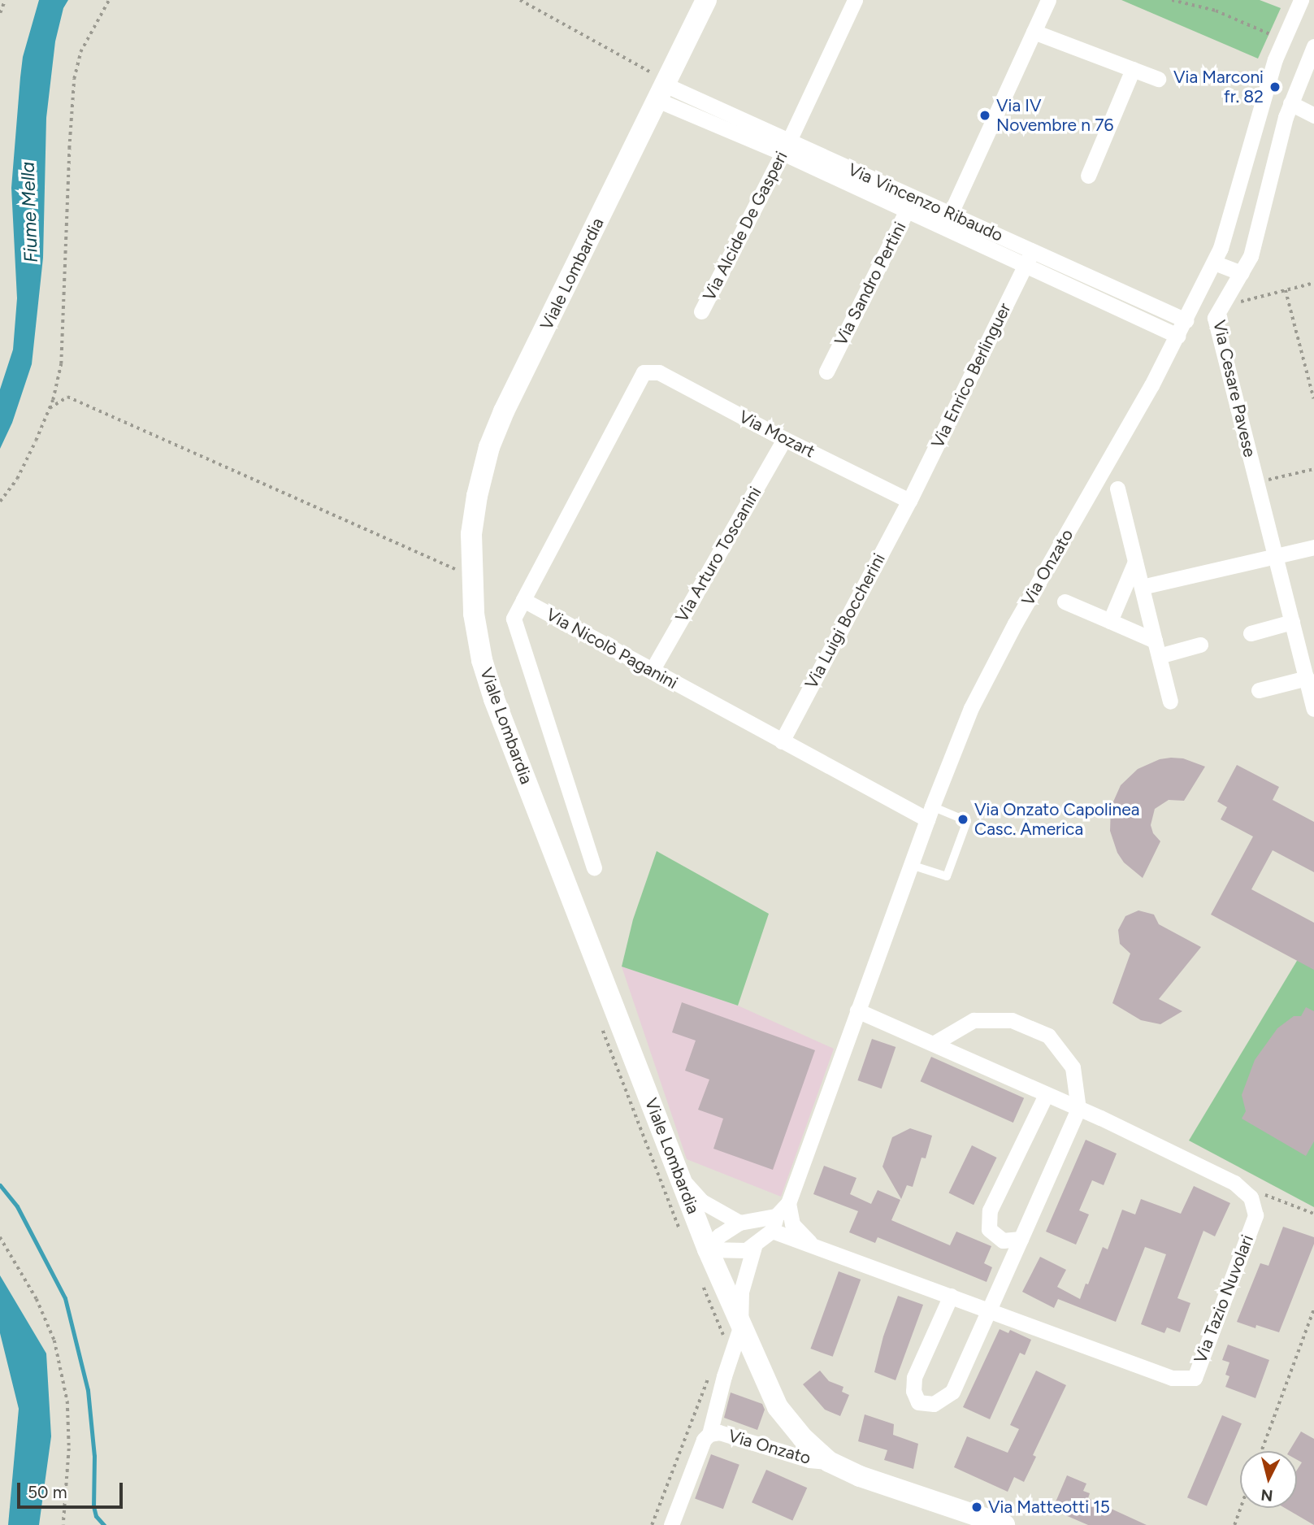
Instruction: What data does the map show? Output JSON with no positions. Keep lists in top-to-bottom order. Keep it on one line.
{"streets":{"street":["Via Vincenzo Ribaudo","Via Alcide De Gasperi","Viale Lombardia","Via Sandro Pertini","Via Enrico Berlinguer","Via Cesare Pavese","Via Mozart","Via Arturo Toscanini","Via Onzato","Via Luigi Boccherini","Via Nicolò Paganini","Via Tazio Nuvolari"]},"crossings":[["Via Vincenzo Ribaudo","Via Alcide De Gasperi"],["Via Vincenzo Ribaudo","Viale Lombardia"],["Via Vincenzo Ribaudo","Via Sandro Pertini"],["Via Vincenzo Ribaudo","Via Enrico Berlinguer"],["Via Vincenzo Ribaudo","Via Onzato"],["Viale Lombardia","Via Onzato"],["Via Enrico Berlinguer","Via Mozart"],["Via Enrico Berlinguer","Via Luigi Boccherini"],["Via Mozart","Via Arturo Toscanini"],["Via Mozart","Via Luigi Boccherini"],["Via Mozart","Via Nicolò Paganini"],["Via Arturo Toscanini","Via Nicolò Paganini"],["Via Onzato","Via Nicolò Paganini"],["Via Luigi Boccherini","Via Nicolò Paganini"]],"water":["Fiume Mella"],"places":["Via Marconi fr. 82","Via IV Novembre n 76","Via Onzato Capolinea Casc. America","Via Matteotti 15"],"scale_bar":"50 m","north":"bottom"}
